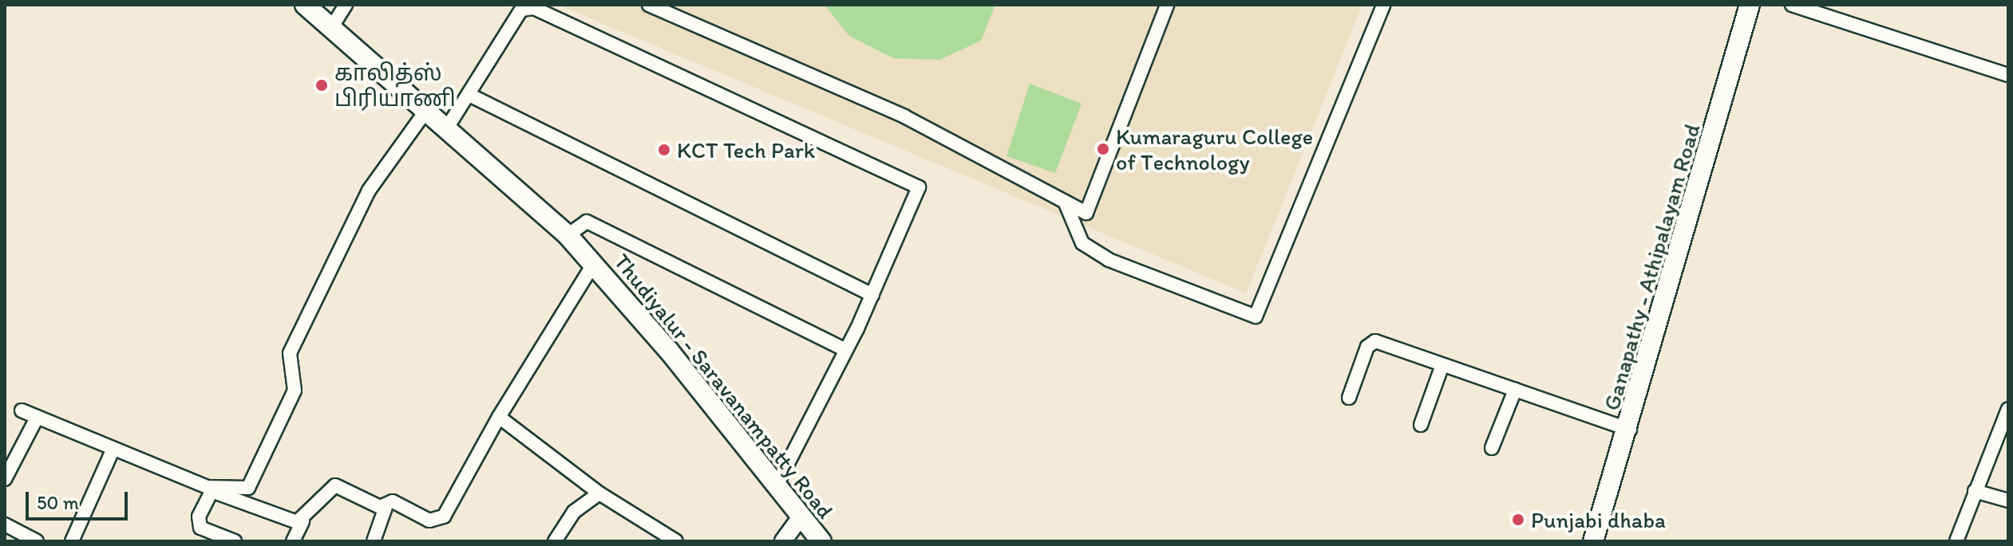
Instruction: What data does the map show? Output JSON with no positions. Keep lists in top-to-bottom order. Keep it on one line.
{"streets":{"main road":["Ganapathy - Athipalayam Road","Thudiyalur - Saravanampatty Road"]},"places":["காலித்ஸ் பிரியாணி","Kumaraguru College of Technology","KCT Tech Park","Punjabi dhaba"],"scale_bar":"50 m"}
